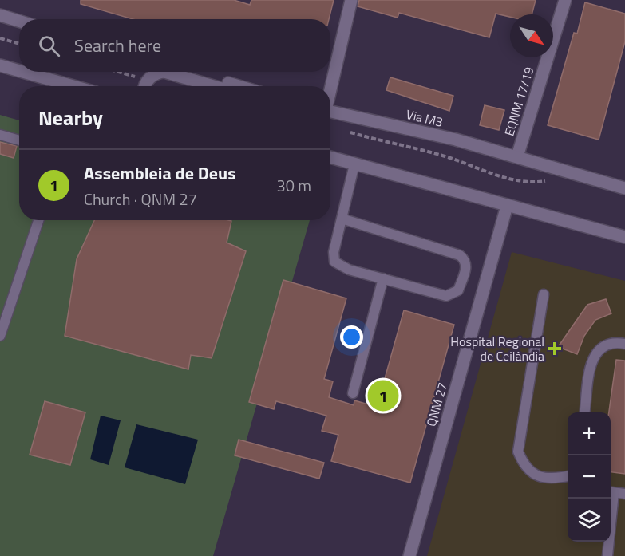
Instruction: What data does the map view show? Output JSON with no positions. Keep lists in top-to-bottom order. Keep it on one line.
{"streets":{"main road":["EQNM 17/19","Via M3","QNM 27"]},"crossings":[["EQNM 17/19","Via M3"]],"places":{"health":["Hospital Regional de Ceilândia"]},"north":"bottom right","page":{"search":"Search here","heading":"Nearby","list":[{"mark":"1","name":"Assembleia de Deus","note":"Church · QNM 27","value":"30 m"}],"pins":"1","map_buttons":["+","−"]}}
